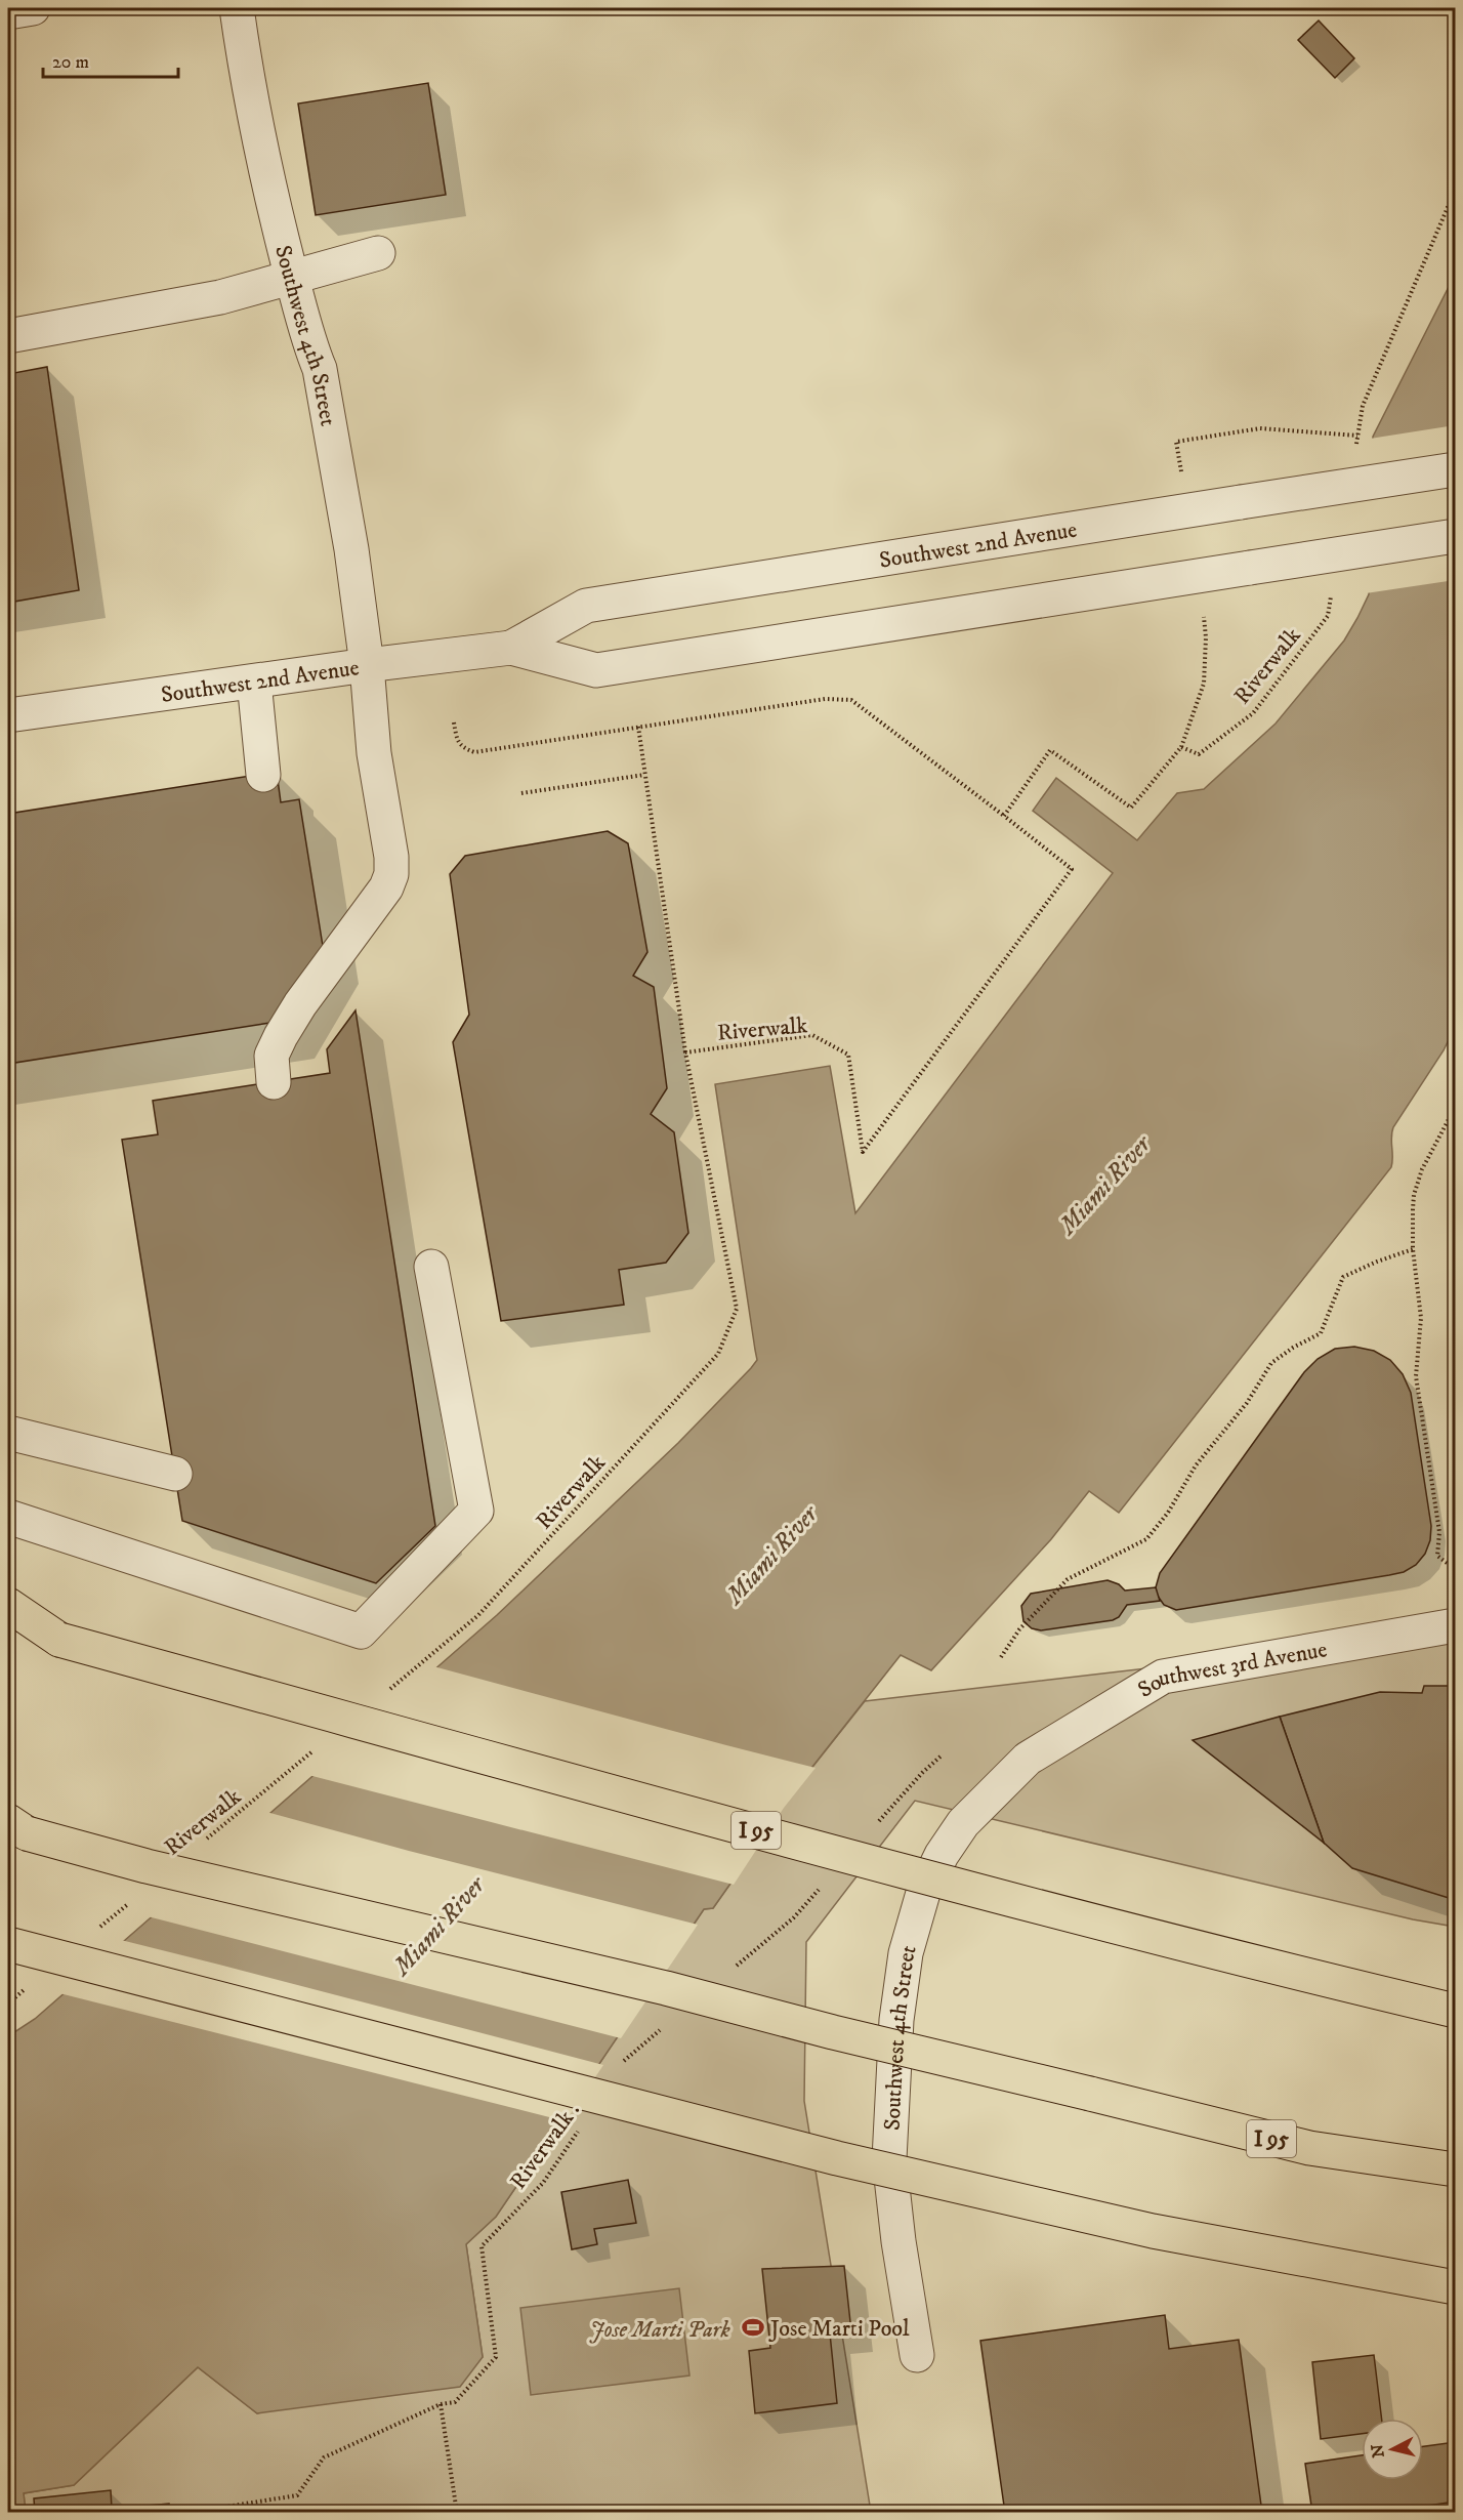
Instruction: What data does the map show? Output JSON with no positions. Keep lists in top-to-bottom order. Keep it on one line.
{"streets":{"highway":["I 95"],"street":["Southwest 4th Street","Southwest 2nd Avenue","Southwest 3rd Avenue"],"path":["Riverwalk","Riverwalk ."]},"crossings":[["Southwest 4th Street","Southwest 2nd Avenue"],["Southwest 4th Street","Southwest 3rd Avenue"]],"water":["Miami River"],"parks":["Jose Marti Park"],"places":{"sports":["Jose Marti Pool"]},"scale_bar":"20 m","north":"left"}
